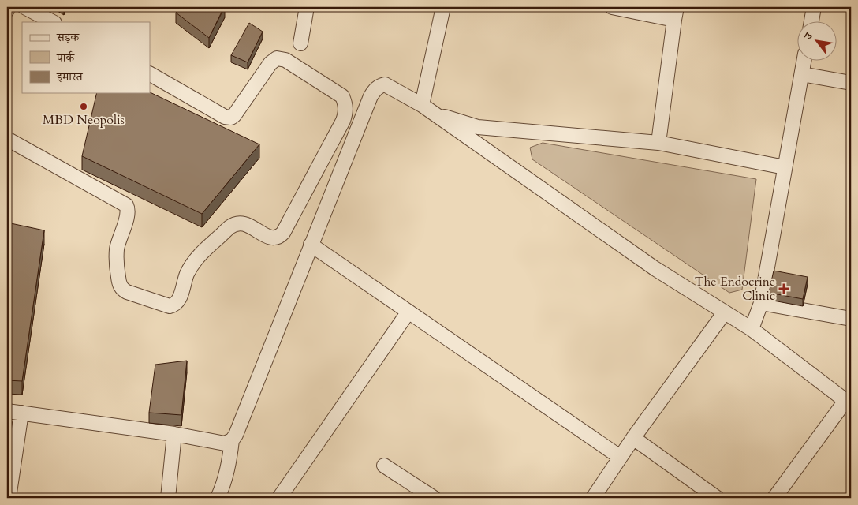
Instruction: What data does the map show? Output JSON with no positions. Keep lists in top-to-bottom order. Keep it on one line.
{"places":{"other":["MBD Neopolis"],"health":["The Endocrine Clinic"]},"legend":["सड़क","पार्क","इमारत"],"north":"top left"}
